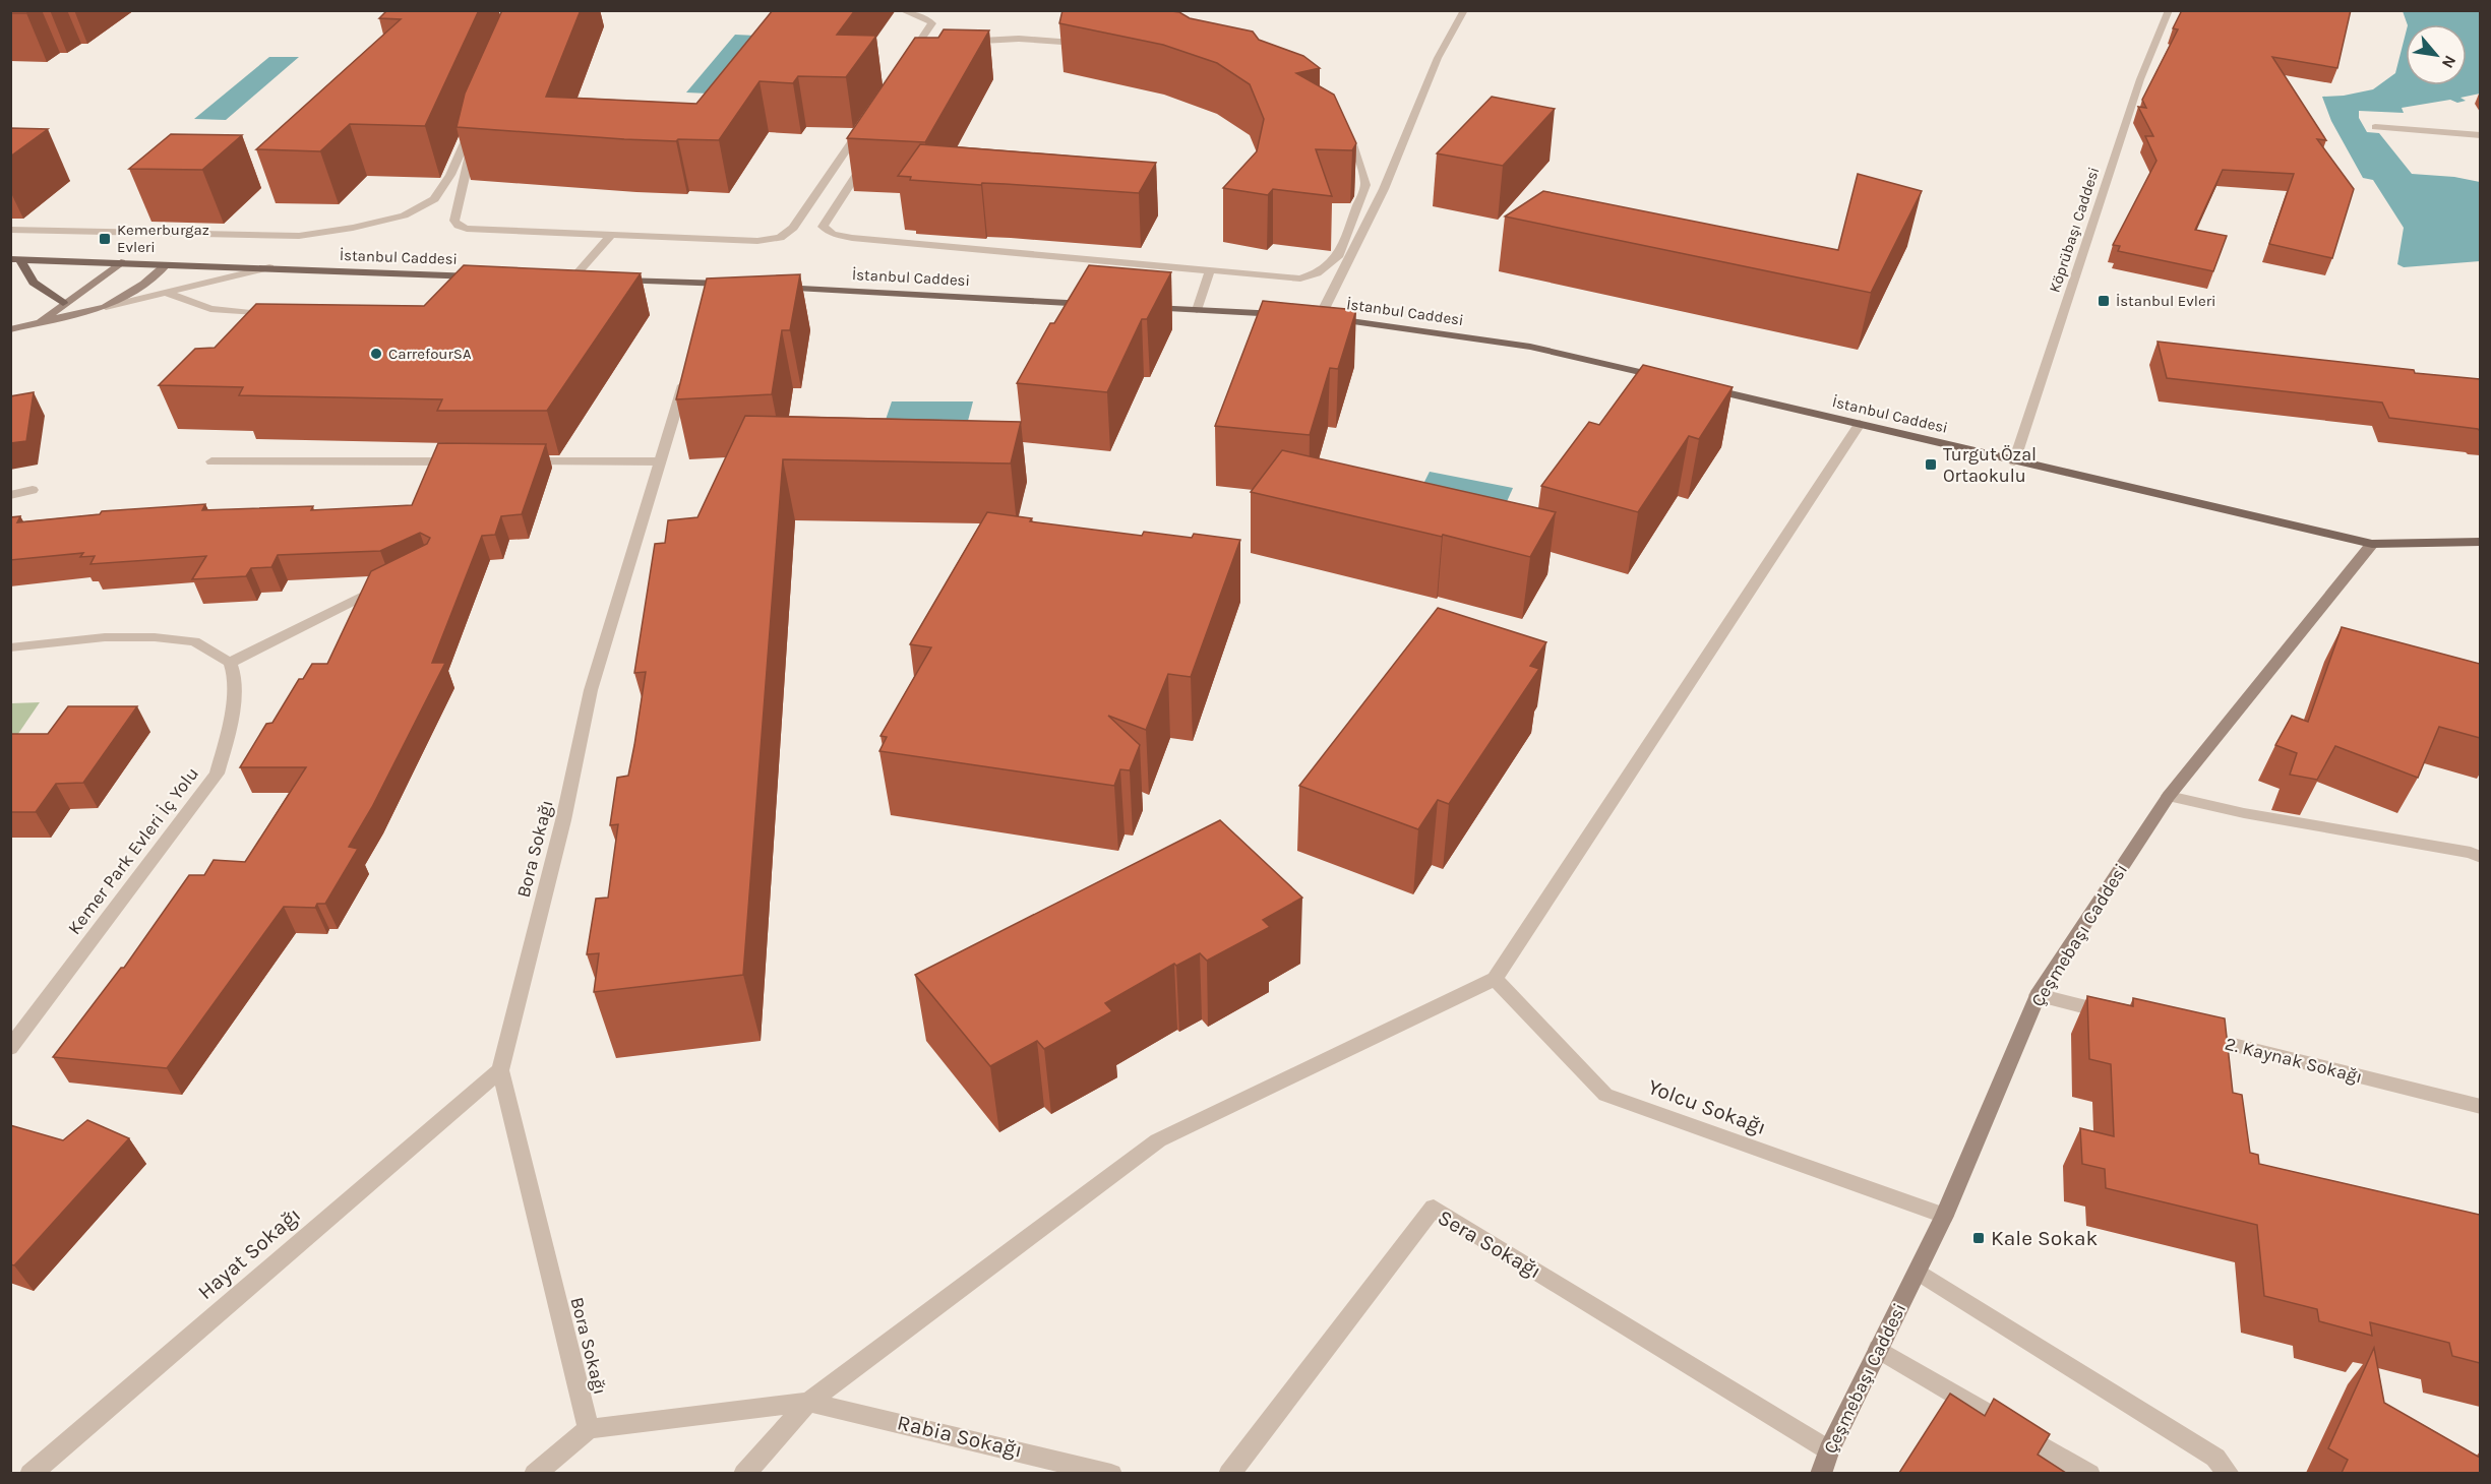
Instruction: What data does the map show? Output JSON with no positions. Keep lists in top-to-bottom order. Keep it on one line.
{"streets":{"main road":["İstanbul Caddesi","Çeşmebaşı Caddesi"],"street":["Köprübaşı Caddesi","Bora Sokağı","Kemer Park Evleri İç Yolu","2. Kaynak Sokağı","Yolcu Sokağı","Sera Sokağı","Hayat Sokağı","Rabia Sokağı"]},"crossings":[["Köprübaşı Caddesi","İstanbul Caddesi"],["İstanbul Caddesi","Çeşmebaşı Caddesi"],["Bora Sokağı","Hayat Sokağı"],["Çeşmebaşı Caddesi","Yolcu Sokağı"],["Çeşmebaşı Caddesi","Sera Sokağı"]],"places":{"transit":["Kemerburgaz Evleri","İstanbul Evleri","Turgut Özal Ortaokulu","Kale Sokak"],"other":["CarrefourSA"]},"north":"bottom right"}
